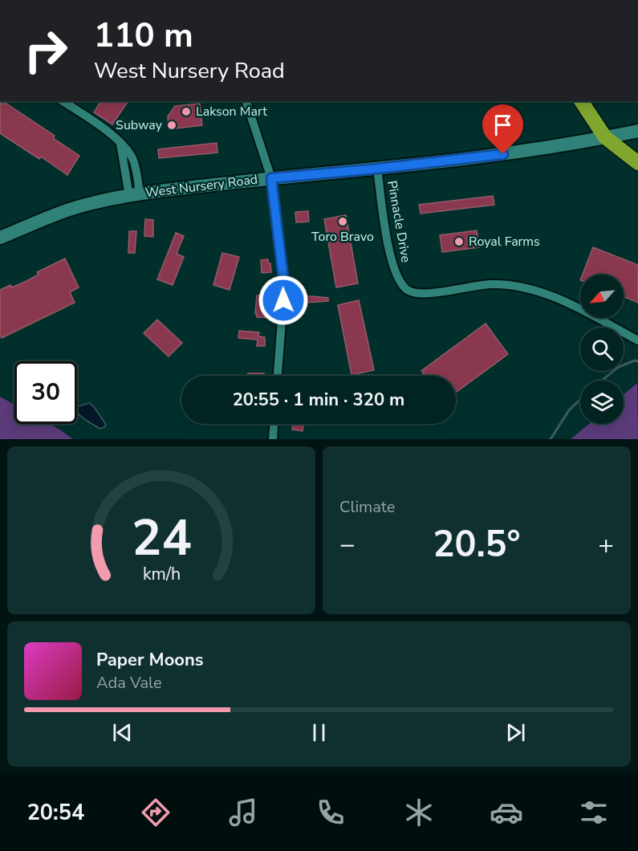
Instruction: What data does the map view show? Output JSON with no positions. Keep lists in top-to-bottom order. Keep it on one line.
{"streets":{"main road":["West Nursery Road"],"street":["Pinnacle Drive"]},"crossings":[["West Nursery Road","Pinnacle Drive"]],"places":["Lakson Mart","Subway","Toro Bravo","Royal Farms"],"north":"bottom left","page":{"turn":["110 m","West Nursery Road"],"limit":"30","trip":"20:55 · 1 min · 320 m","tile":"Climate","heat":["−","20.5°","+"],"song":["Paper Moons","Ada Vale"],"tabs":"20:54","gauge":["24","km/h"]}}
